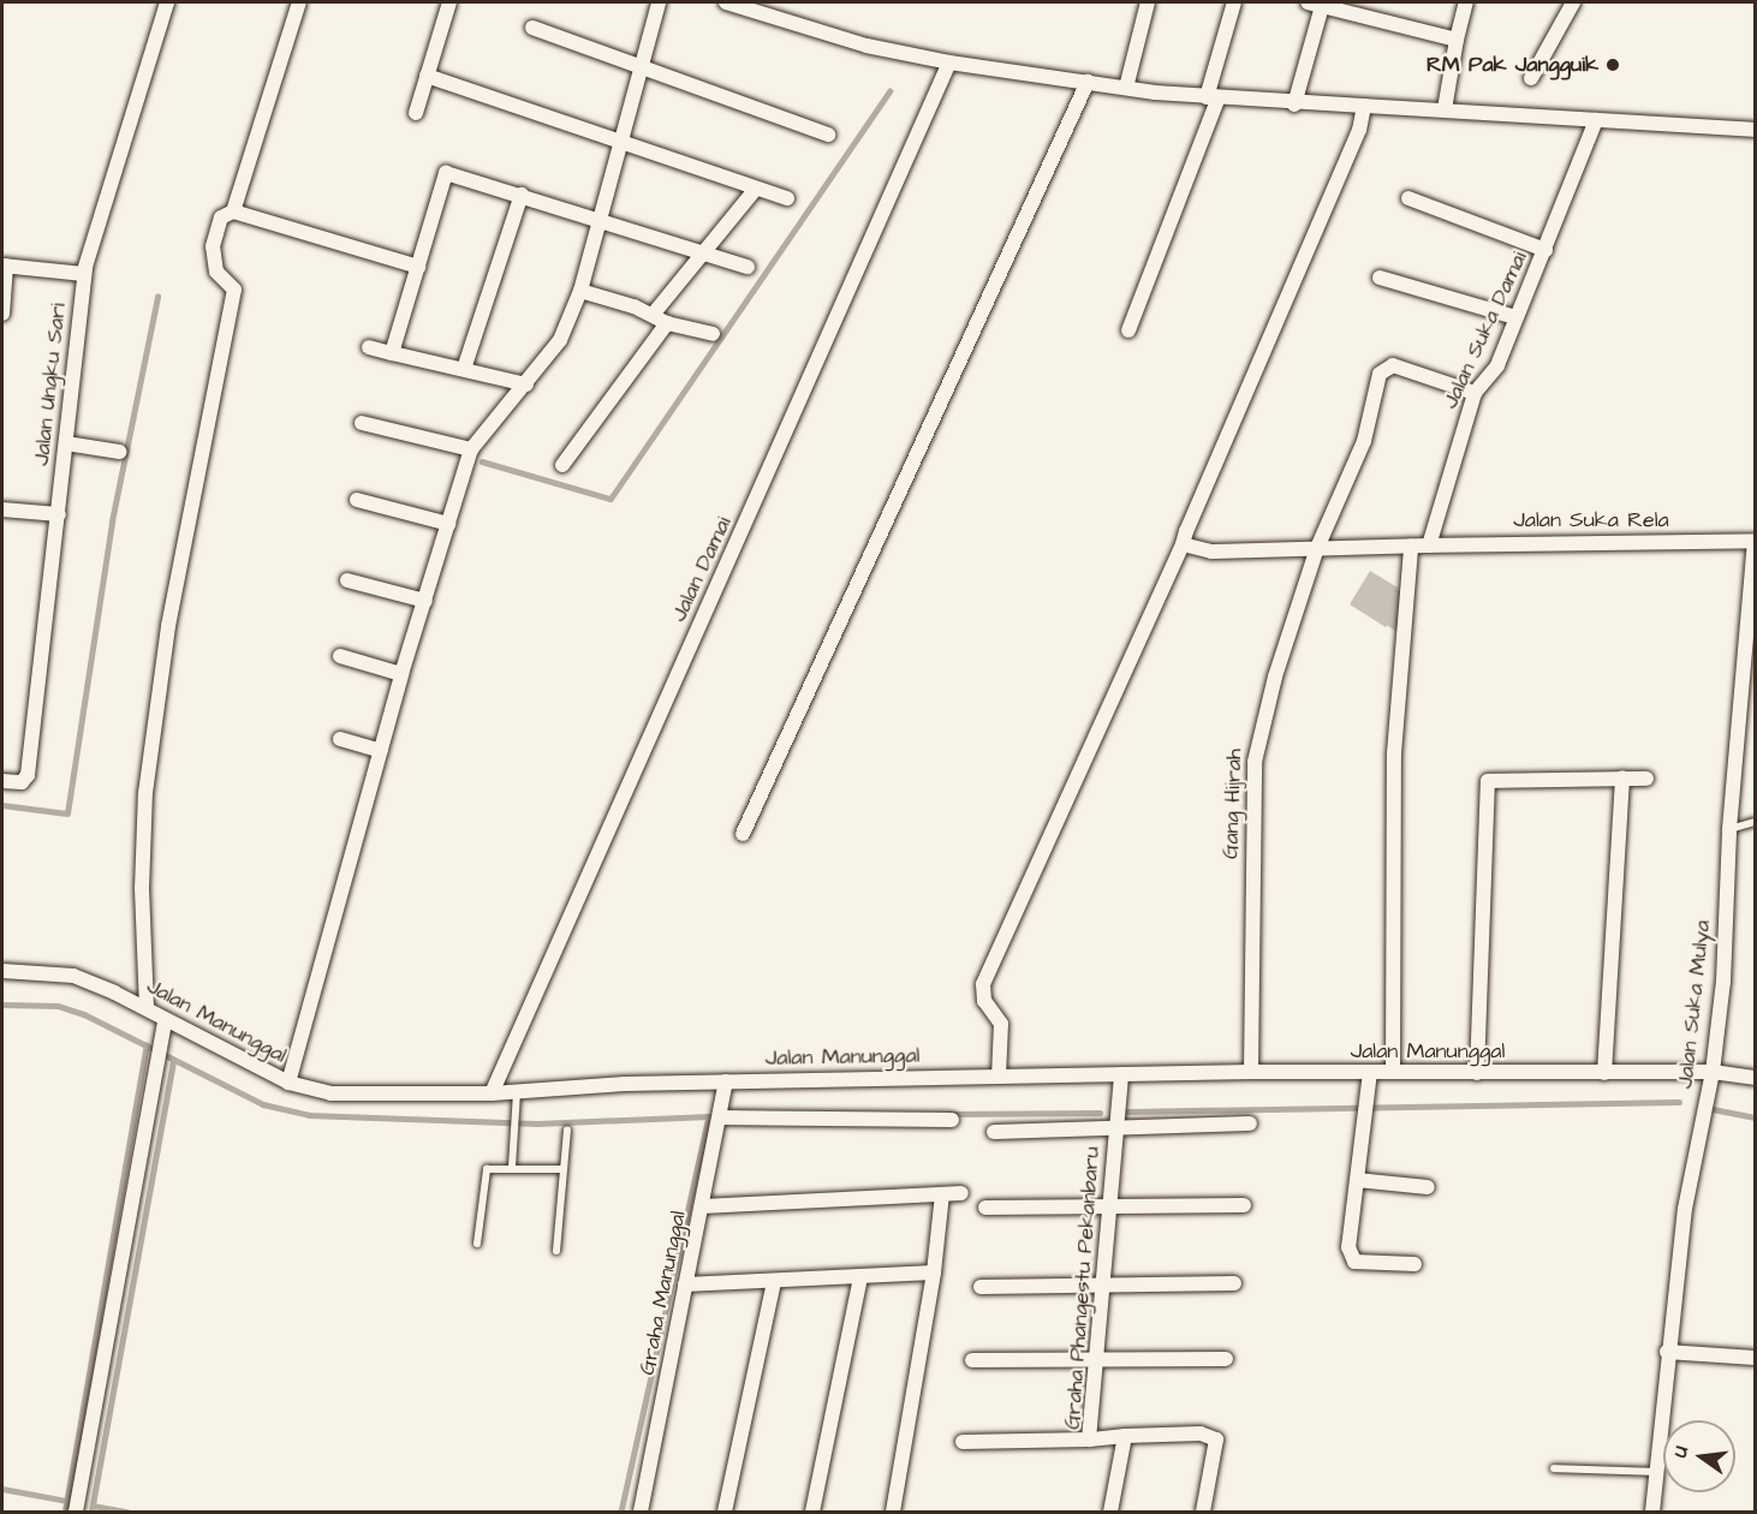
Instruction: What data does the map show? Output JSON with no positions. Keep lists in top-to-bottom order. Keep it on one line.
{"streets":{"street":["Jalan Suka Damai","Jalan Ungku Sari","Jalan Suka Rela","Jalan Damai","Gang Hijrah","Jalan Suka Mulya","Jalan Manunggal","Graha Phangestu Pekanbaru","Graha Manunggal"]},"crossings":[["Jalan Suka Damai","Jalan Suka Rela"],["Jalan Suka Damai","Gang Hijrah"],["Jalan Suka Rela","Jalan Suka Mulya"],["Jalan Damai","Jalan Manunggal"],["Gang Hijrah","Jalan Manunggal"],["Jalan Suka Mulya","Jalan Manunggal"],["Jalan Manunggal","Graha Phangestu Pekanbaru"],["Jalan Manunggal","Graha Manunggal"]],"places":["RM Pak Jangguik"],"north":"left"}
